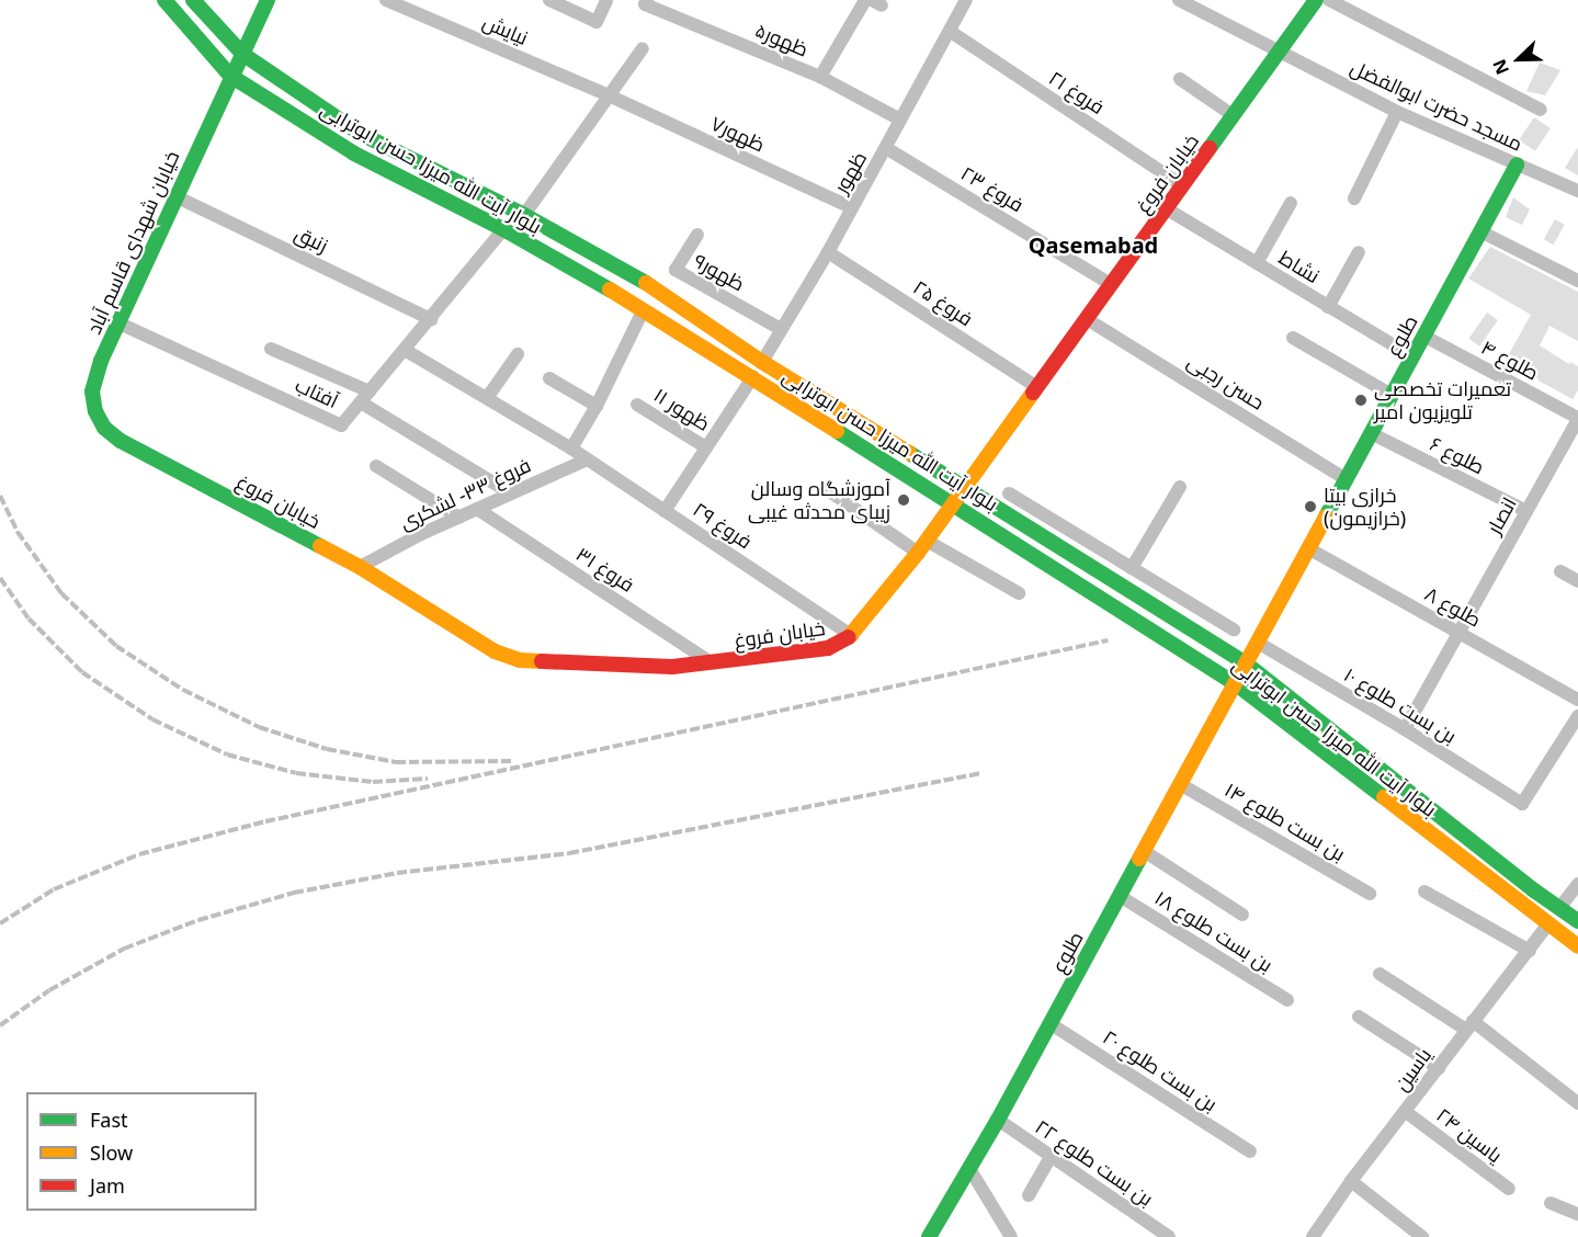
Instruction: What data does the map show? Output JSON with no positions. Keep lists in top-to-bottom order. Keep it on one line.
{"streets":{"main road":["بلوار آیت الله میرزا حسن ابوترابی","خیابان فروغ","خیابان شهدای قاسم آباد","طلوع"],"street":["نيايش","ظهور۵","فروغ ۲۱","مسجد حضرت ابوالفضل","ظهور۷","ظهور","فروغ ۲۳","زنبق","نشاط","ظهور۹","فروغ ۲۵","طلوع ۴","حسن رجبی","آفتاب","ظهور ۱۱","طلوع ۶","فروغ ۳۳- لشکری","انصار","فروغ ۲۹","فروغ ۳۱","طلوع ۸","بن بست طلوع ۱۰","بن بست طلوع ۱۴","بن بست طلوع ۱۸","یاسین","بن بست طلوع ۲۰","یاسین ۲۴","بن بست طلوع ۲۲"]},"crossings":[["نيايش","ظهور۷"],["ظهور۵","ظهور"],["فروغ ۲۱","ظهور"],["فروغ ۲۱","خیابان فروغ"],["مسجد حضرت ابوالفضل","خیابان فروغ"],["مسجد حضرت ابوالفضل","طلوع"],["ظهور۷","ظهور"],["بلوار آیت الله میرزا حسن ابوترابی","ظهور"],["بلوار آیت الله میرزا حسن ابوترابی","خیابان فروغ"],["بلوار آیت الله میرزا حسن ابوترابی","خیابان شهدای قاسم آباد"],["بلوار آیت الله میرزا حسن ابوترابی","طلوع"],["بلوار آیت الله میرزا حسن ابوترابی","آفتاب"],["بلوار آیت الله میرزا حسن ابوترابی","یاسین"],["ظهور","فروغ ۲۳"],["ظهور","ظهور۹"],["ظهور","فروغ ۲۵"],["خیابان فروغ","فروغ ۲۳"],["خیابان فروغ","خیابان شهدای قاسم آباد"],["خیابان فروغ","نشاط"],["خیابان فروغ","فروغ ۲۵"],["خیابان فروغ","حسن رجبی"],["خیابان فروغ","فروغ ۳۳- لشکری"],["خیابان فروغ","فروغ ۲۹"],["خیابان فروغ","فروغ ۳۱"],["زنبق","خیابان شهدای قاسم آباد"],["زنبق","آفتاب"],["خیابان شهدای قاسم آباد","آفتاب"],["نشاط","طلوع"],["طلوع","طلوع ۴"],["طلوع","حسن رجبی"],["طلوع","طلوع ۶"],["طلوع","طلوع ۸"],["طلوع","بن بست طلوع ۱۰"],["طلوع","بن بست طلوع ۱۴"],["طلوع","بن بست طلوع ۱۸"],["طلوع","بن بست طلوع ۲۰"],["طلوع","بن بست طلوع ۲۲"],["طلوع ۴","انصار"],["آفتاب","فروغ ۲۹"],["طلوع ۶","انصار"],["فروغ ۳۳- لشکری","فروغ ۲۹"],["فروغ ۳۳- لشکری","فروغ ۳۱"],["انصار","طلوع ۸"],["انصار","بن بست طلوع ۱۰"],["یاسین","یاسین ۲۴"]],"districts":["Qasemabad"],"places":["تعمیرات تخصصی تلویزیون امیر","آموزشگاه وسالن زیبای محدثه غیبی","خرازی بیتا (خرازیمون)"],"legend":["Fast","Slow","Jam"],"north":"bottom left"}
